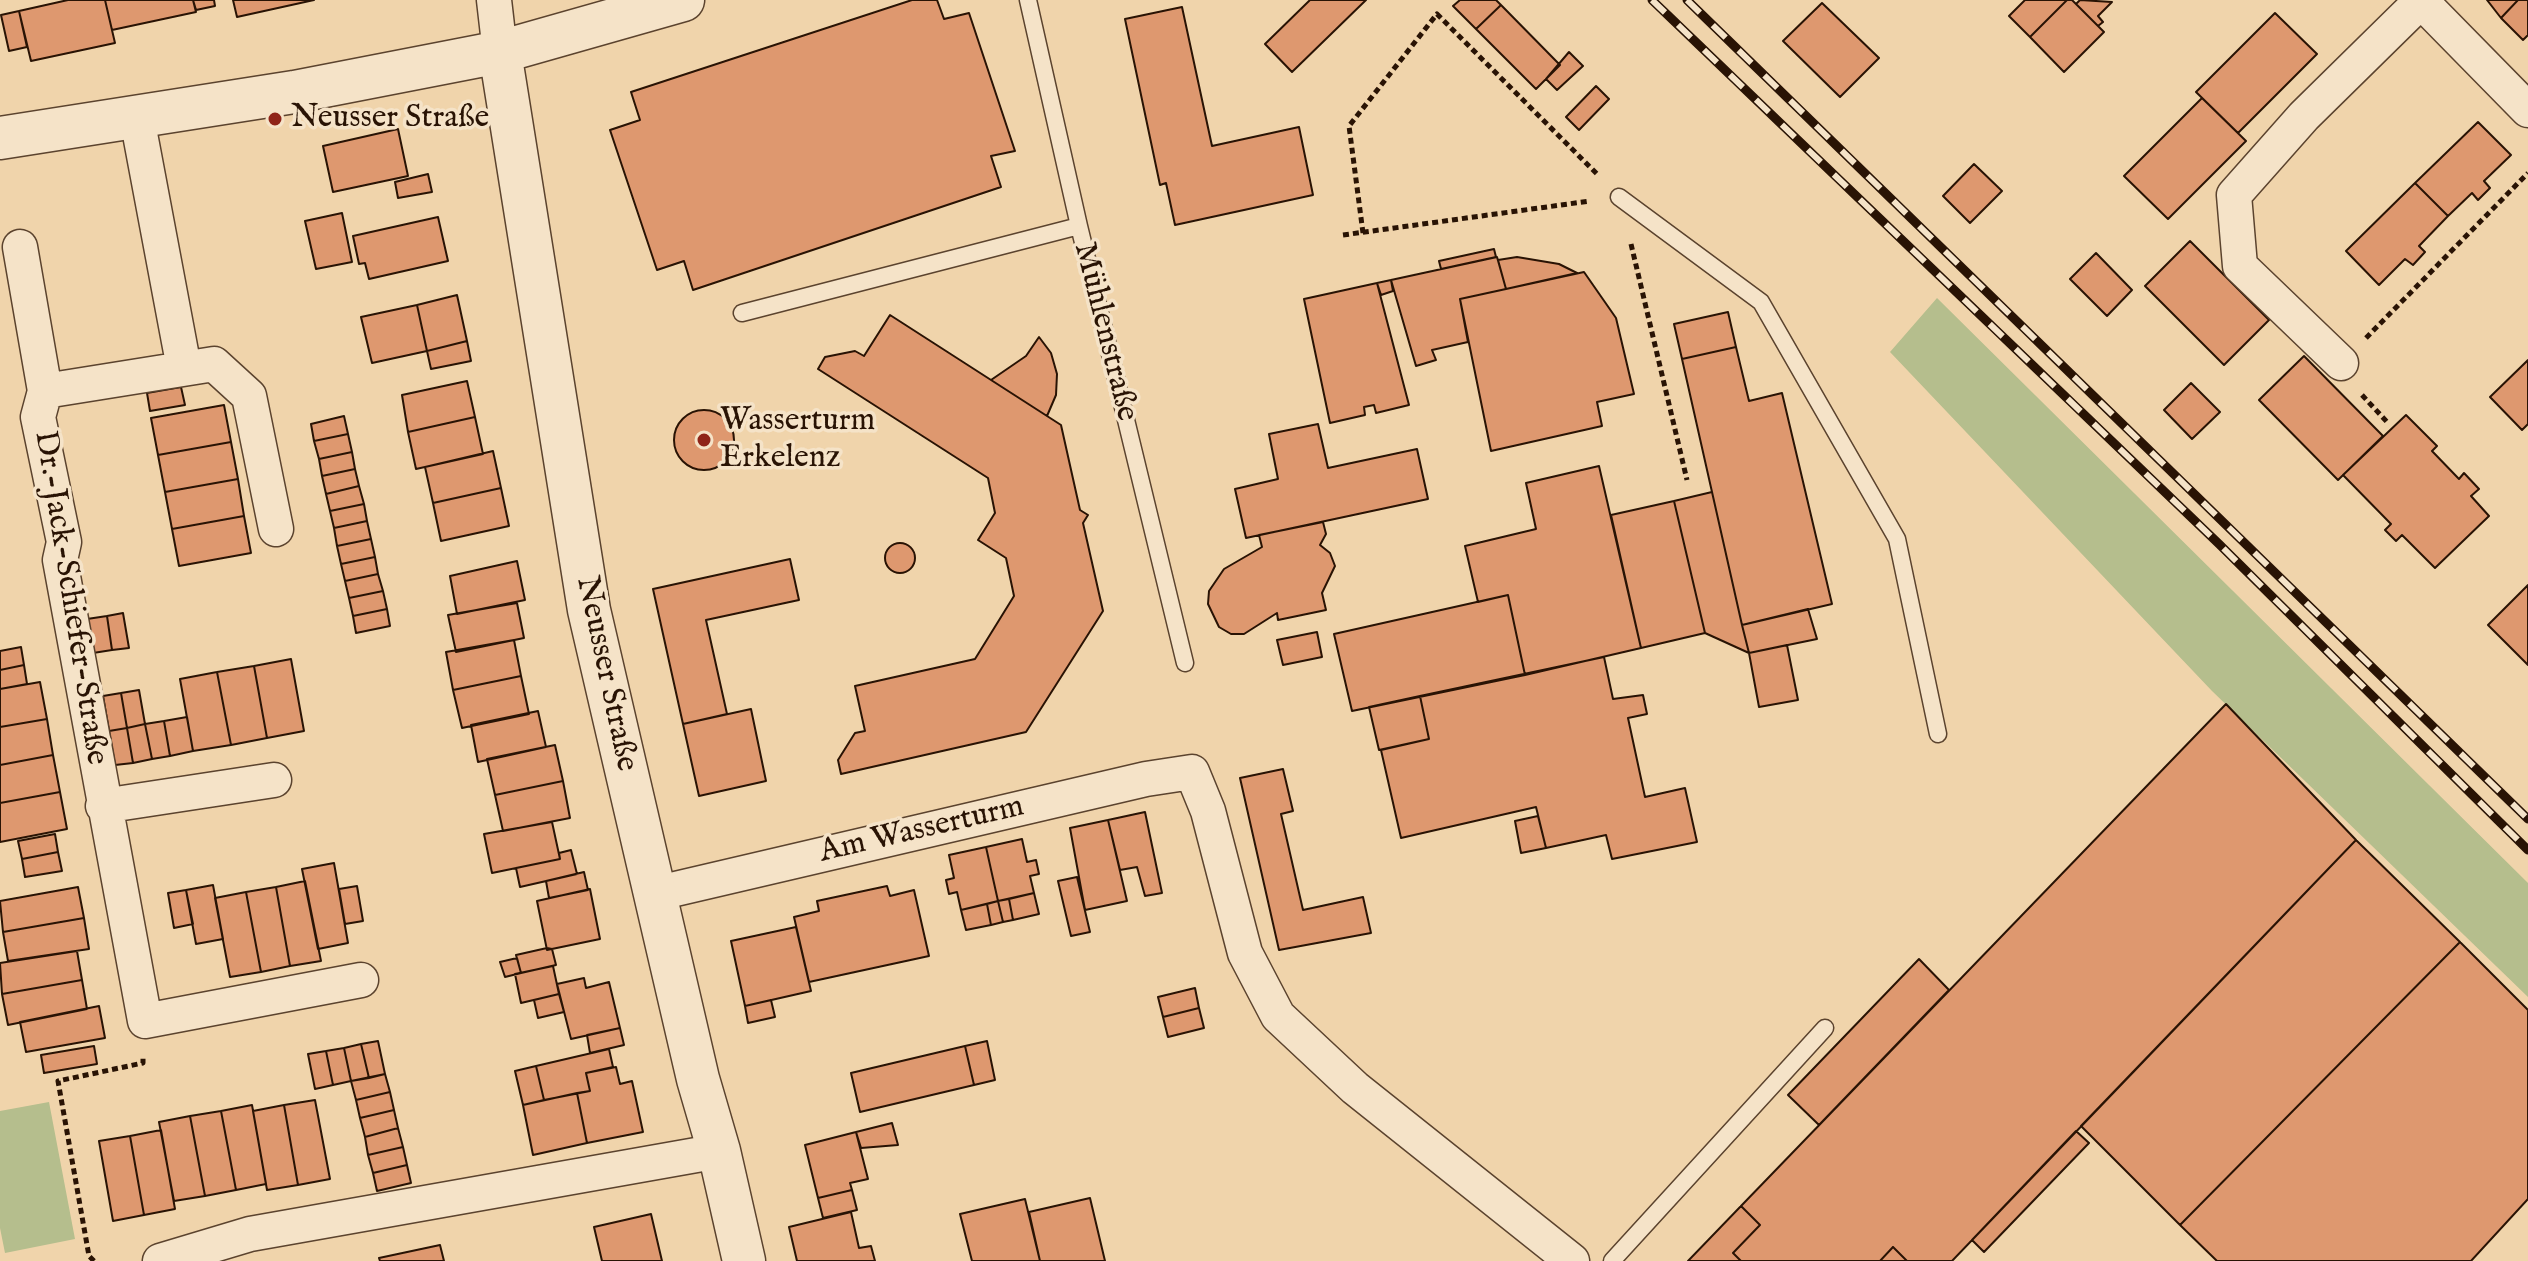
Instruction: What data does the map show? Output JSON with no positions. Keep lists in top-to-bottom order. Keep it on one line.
{"streets":{"street":["Dr.-Jack-Schiefer-Straße","Neusser Straße","Am Wasserturm"],"lane":["Mühlenstraße"]},"crossings":[["Neusser Straße","Am Wasserturm"]],"places":["Neusser Straße","Wasserturm Erkelenz"]}
